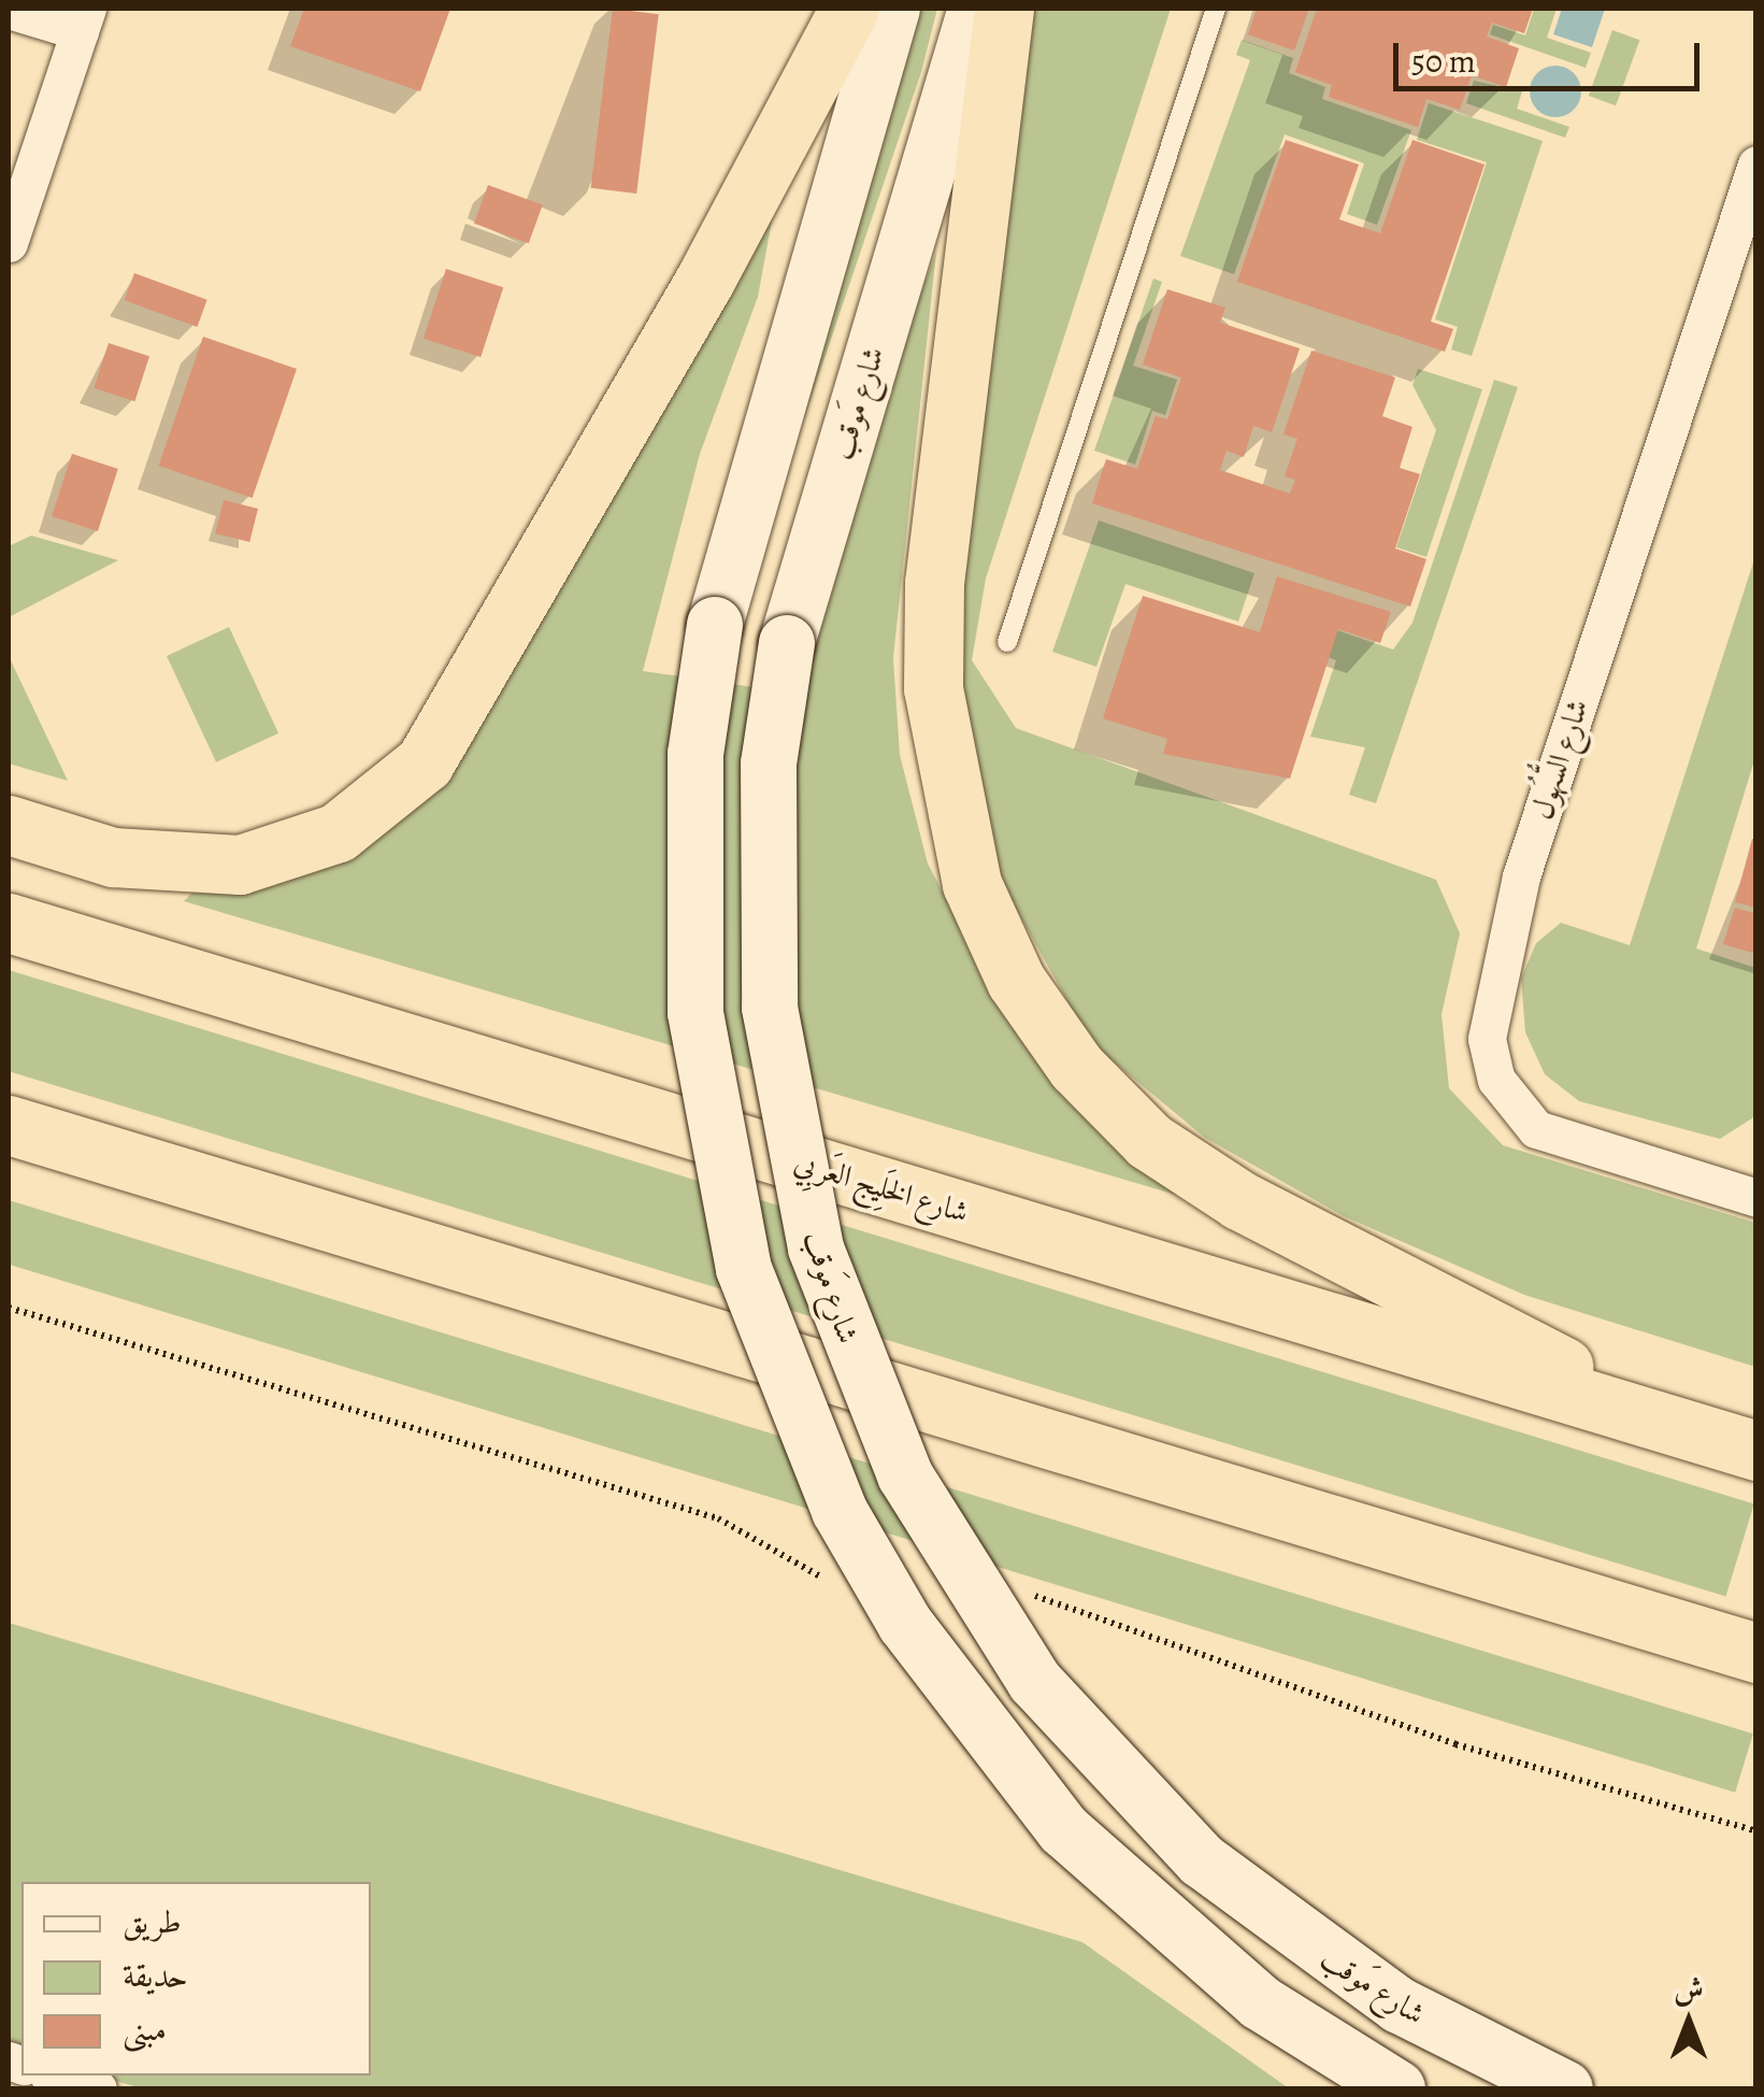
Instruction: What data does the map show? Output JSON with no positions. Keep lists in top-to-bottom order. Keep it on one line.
{"streets":{"highway":["شارع الخَلِيج العَربِي"],"main road":["شارع مَوقب"],"street":["شارع السُّهُول"]},"legend":["طريق","حديقة","مبنى"],"scale_bar":"50 m","north":"top"}
